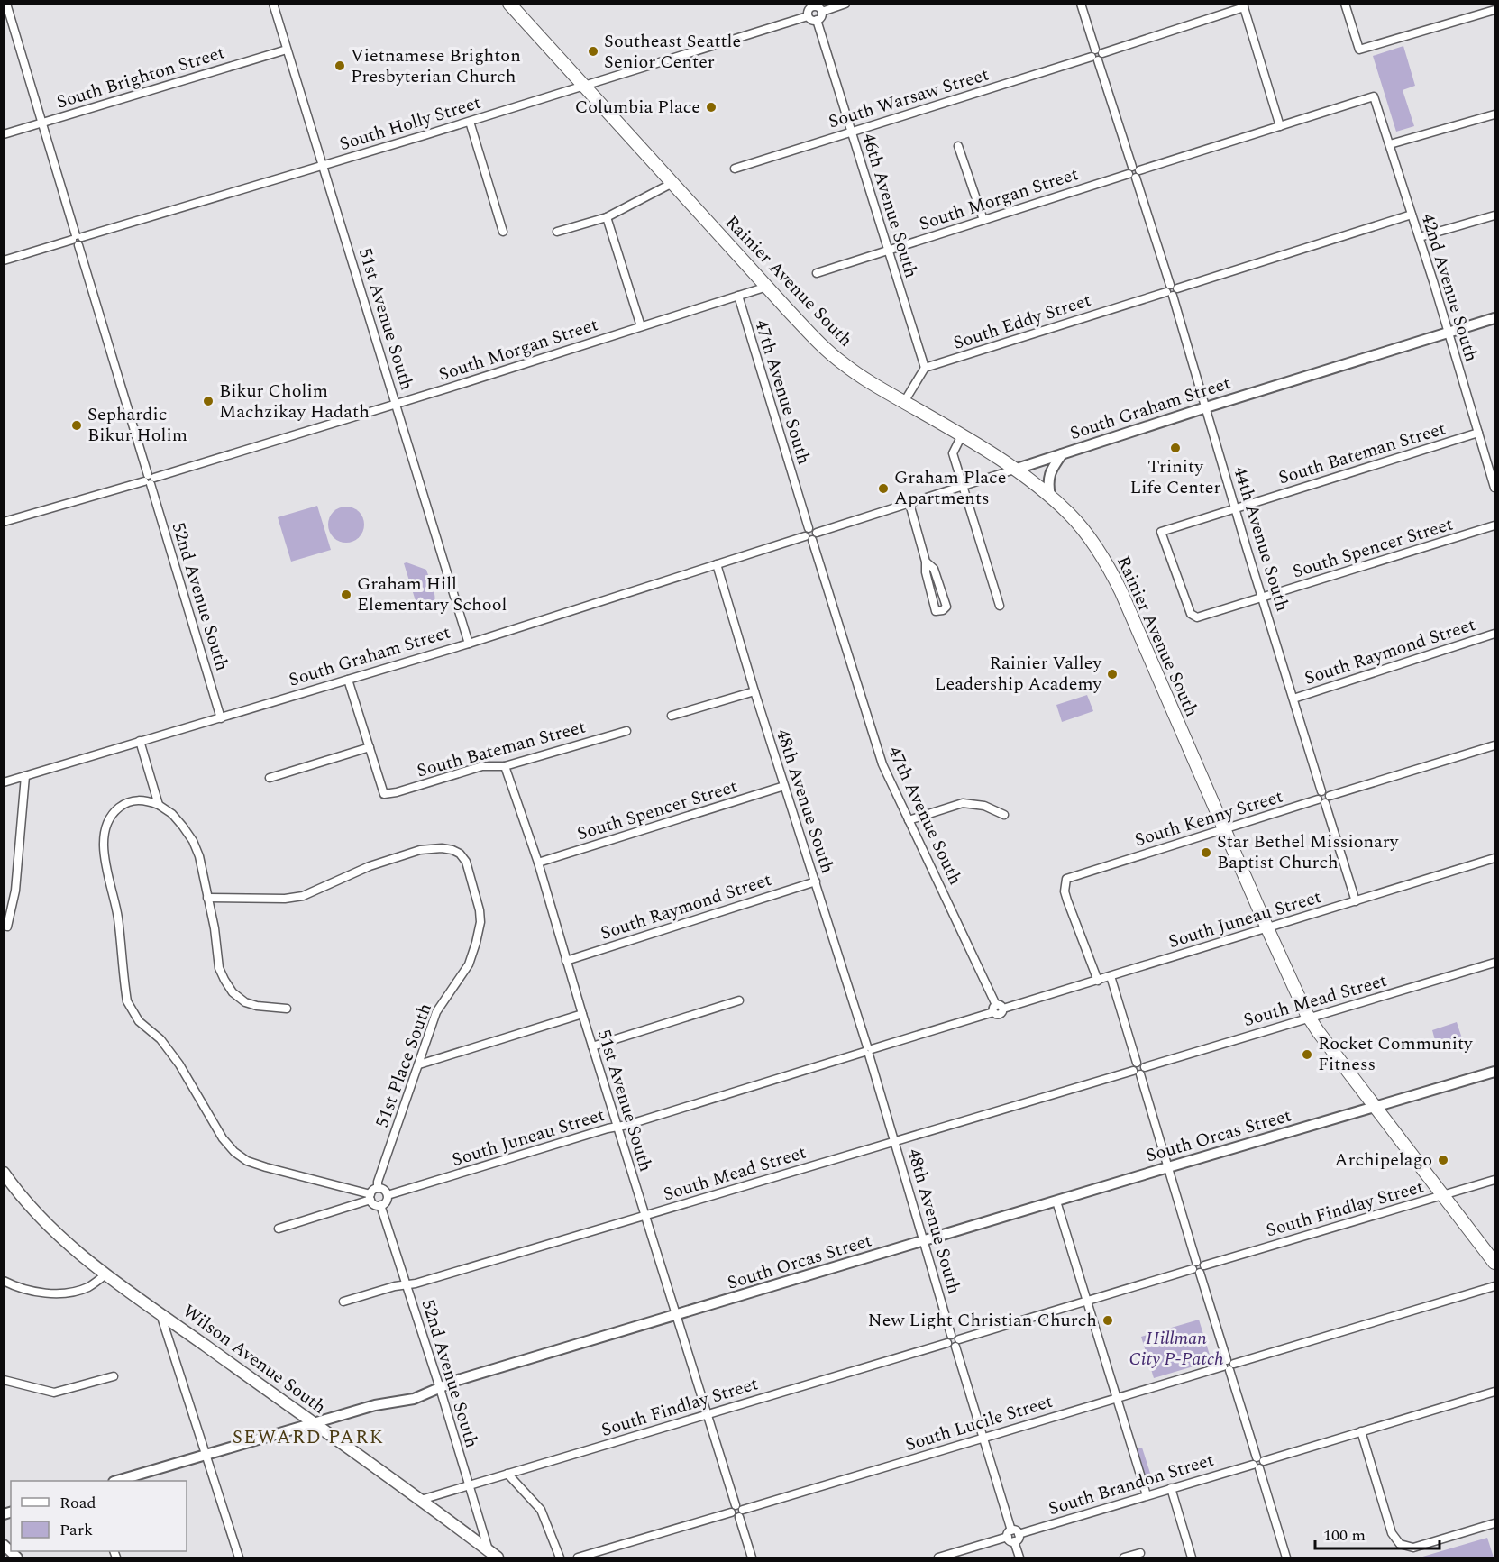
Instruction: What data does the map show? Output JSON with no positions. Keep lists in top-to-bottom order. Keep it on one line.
{"streets":{"main road":["Rainier Avenue South","Wilson Avenue South"],"street":["South Brighton Street","South Warsaw Street","South Holly Street","South Morgan Street","46th Avenue South","42nd Avenue South","51st Avenue South","South Eddy Street","47th Avenue South","South Graham Street","South Bateman Street","44th Avenue South","South Spencer Street","52nd Avenue South","South Raymond Street","48th Avenue South","South Kenny Street","South Juneau Street","South Mead Street","51st Place South","South Orcas Street","South Findlay Street","South Lucile Street","South Brandon Street"]},"crossings":[["South Brighton Street","51st Avenue South"],["South Brighton Street","52nd Avenue South"],["South Warsaw Street","46th Avenue South"],["South Warsaw Street","44th Avenue South"],["South Holly Street","46th Avenue South"],["South Holly Street","Rainier Avenue South"],["South Holly Street","51st Avenue South"],["South Holly Street","52nd Avenue South"],["South Morgan Street","46th Avenue South"],["South Morgan Street","Rainier Avenue South"],["South Morgan Street","42nd Avenue South"],["South Morgan Street","51st Avenue South"],["South Morgan Street","47th Avenue South"],["South Morgan Street","44th Avenue South"],["South Morgan Street","52nd Avenue South"],["46th Avenue South","South Eddy Street"],["Rainier Avenue South","South Graham Street"],["Rainier Avenue South","South Kenny Street"],["Rainier Avenue South","South Juneau Street"],["Rainier Avenue South","South Mead Street"],["Rainier Avenue South","South Orcas Street"],["Rainier Avenue South","South Findlay Street"],["42nd Avenue South","South Eddy Street"],["42nd Avenue South","South Graham Street"],["42nd Avenue South","South Bateman Street"],["51st Avenue South","South Graham Street"],["51st Avenue South","South Bateman Street"],["51st Avenue South","South Spencer Street"],["51st Avenue South","South Raymond Street"],["51st Avenue South","South Juneau Street"],["51st Avenue South","South Mead Street"],["51st Avenue South","South Orcas Street"],["51st Avenue South","South Findlay Street"],["51st Avenue South","South Lucile Street"],["South Eddy Street","44th Avenue South"],["47th Avenue South","South Graham Street"],["47th Avenue South","South Juneau Street"],["South Graham Street","44th Avenue South"],["South Graham Street","52nd Avenue South"],["South Graham Street","48th Avenue South"],["South Bateman Street","44th Avenue South"],["South Bateman Street","South Spencer Street"],["44th Avenue South","South Spencer Street"],["44th Avenue South","South Raymond Street"],["44th Avenue South","South Kenny Street"],["44th Avenue South","South Juneau Street"],["South Spencer Street","48th Avenue South"],["52nd Avenue South","South Juneau Street"],["52nd Avenue South","South Mead Street"],["52nd Avenue South","51st Place South"],["52nd Avenue South","South Orcas Street"],["52nd Avenue South","South Findlay Street"],["52nd Avenue South","Wilson Avenue South"],["South Raymond Street","48th Avenue South"],["48th Avenue South","South Juneau Street"],["48th Avenue South","South Mead Street"],["48th Avenue South","South Orcas Street"],["48th Avenue South","South Findlay Street"],["South Kenny Street","South Juneau Street"],["South Juneau Street","51st Place South"],["South Orcas Street","Wilson Avenue South"],["South Findlay Street","Wilson Avenue South"]],"districts":["SEWARD PARK"],"parks":["Hillman City P-Patch"],"places":["Southeast Seattle Senior Center","Vietnamese Brighton Presbyterian Church","Columbia Place","Bikur Cholim Machzikay Hadath","Sephardic Bikur Holim","Trinity Life Center","Graham Place Apartments","Graham Hill Elementary School","Rainier Valley Leadership Academy","Star Bethel Missionary Baptist Church","Rocket Community Fitness","Archipelago","New Light Christian Church"],"legend":["Road","Park"],"scale_bar":"100 m"}
